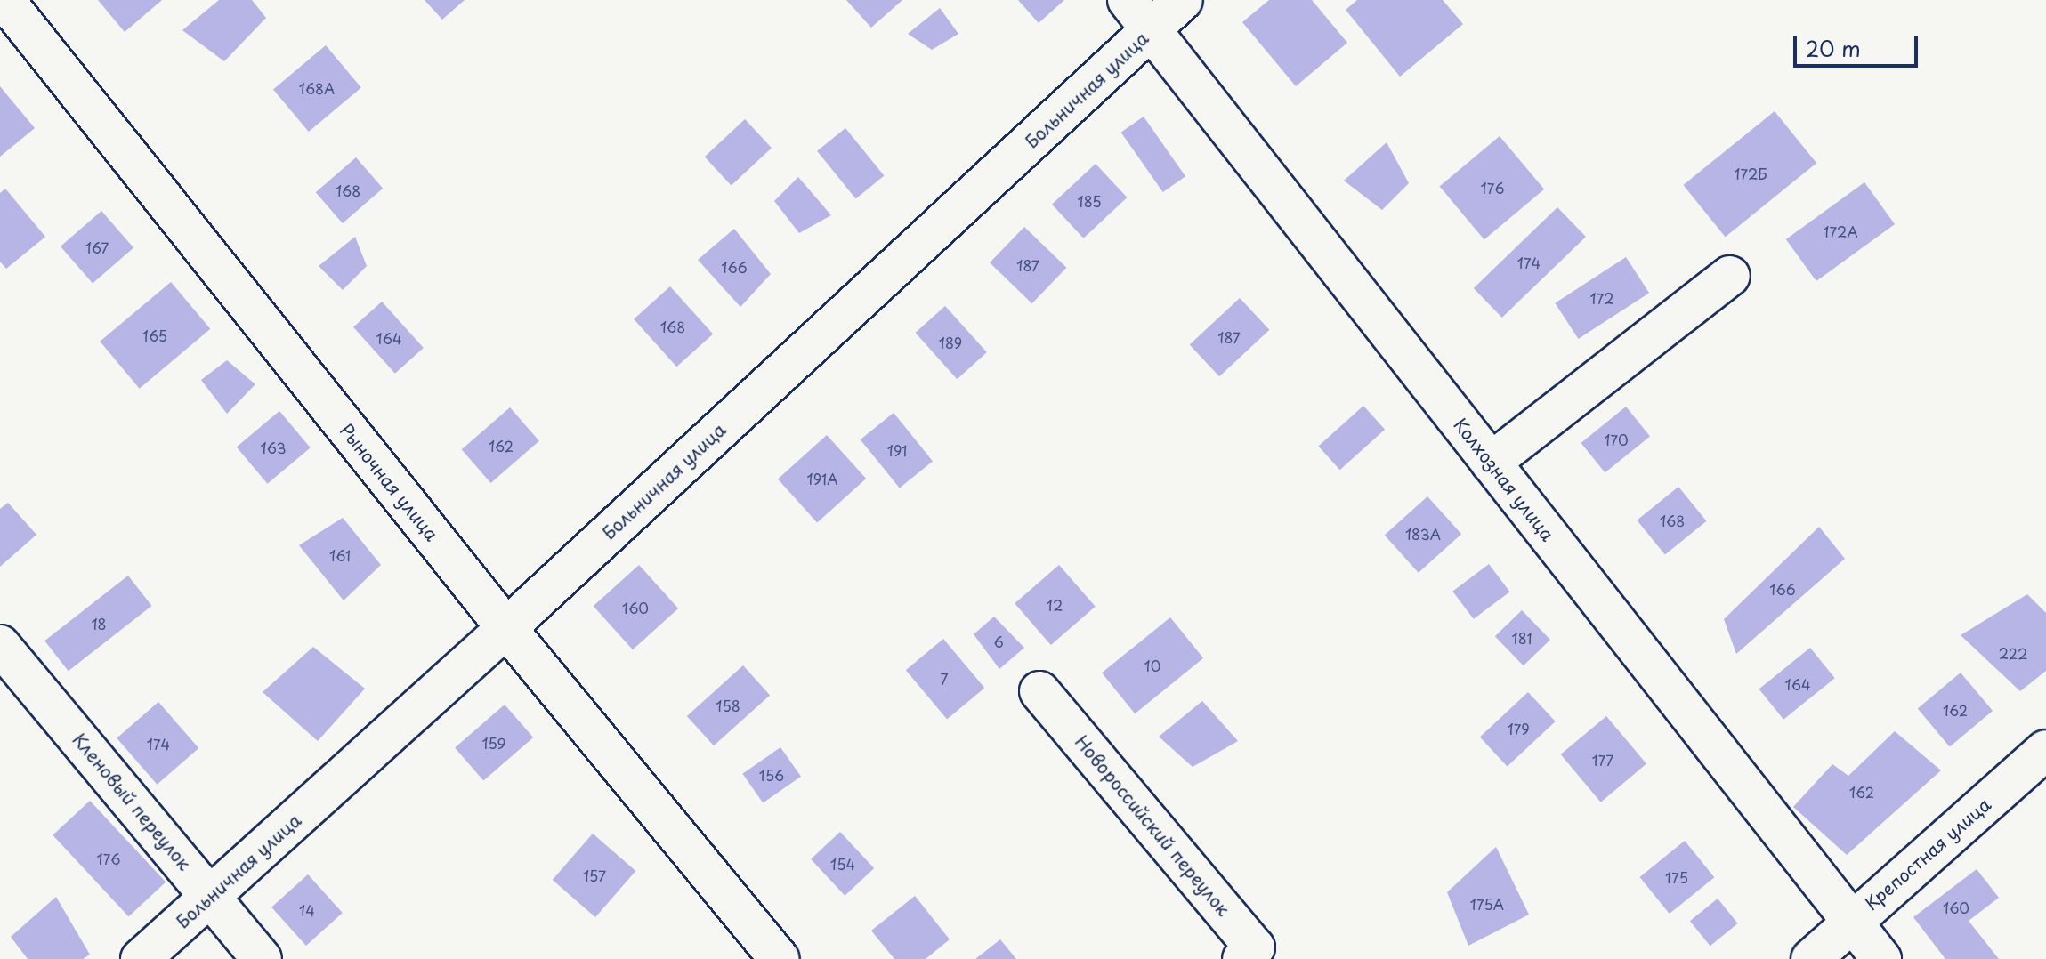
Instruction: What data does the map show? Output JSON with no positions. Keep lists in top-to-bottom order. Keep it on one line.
{"streets":{"street":["Больничная улица","Колхозная улица","Рыночная улица","Кленовый переулок","Новороссийский переулок","Крепостная улица"]},"crossings":[["Больничная улица","Колхозная улица"],["Больничная улица","Рыночная улица"],["Больничная улица","Кленовый переулок"],["Колхозная улица","Крепостная улица"]],"house_numbers":["168А","172Б","176","168","185","172А","167","174","187","166","172","168","165","187","164","189","170","162","163","191","191А","168","183А","161","166","12","160","18","181","6","222","10","7","164","158","162","179","159","174","177","156","162","176","154","157","175","175А","160","14"],"scale_bar":"20 m"}
